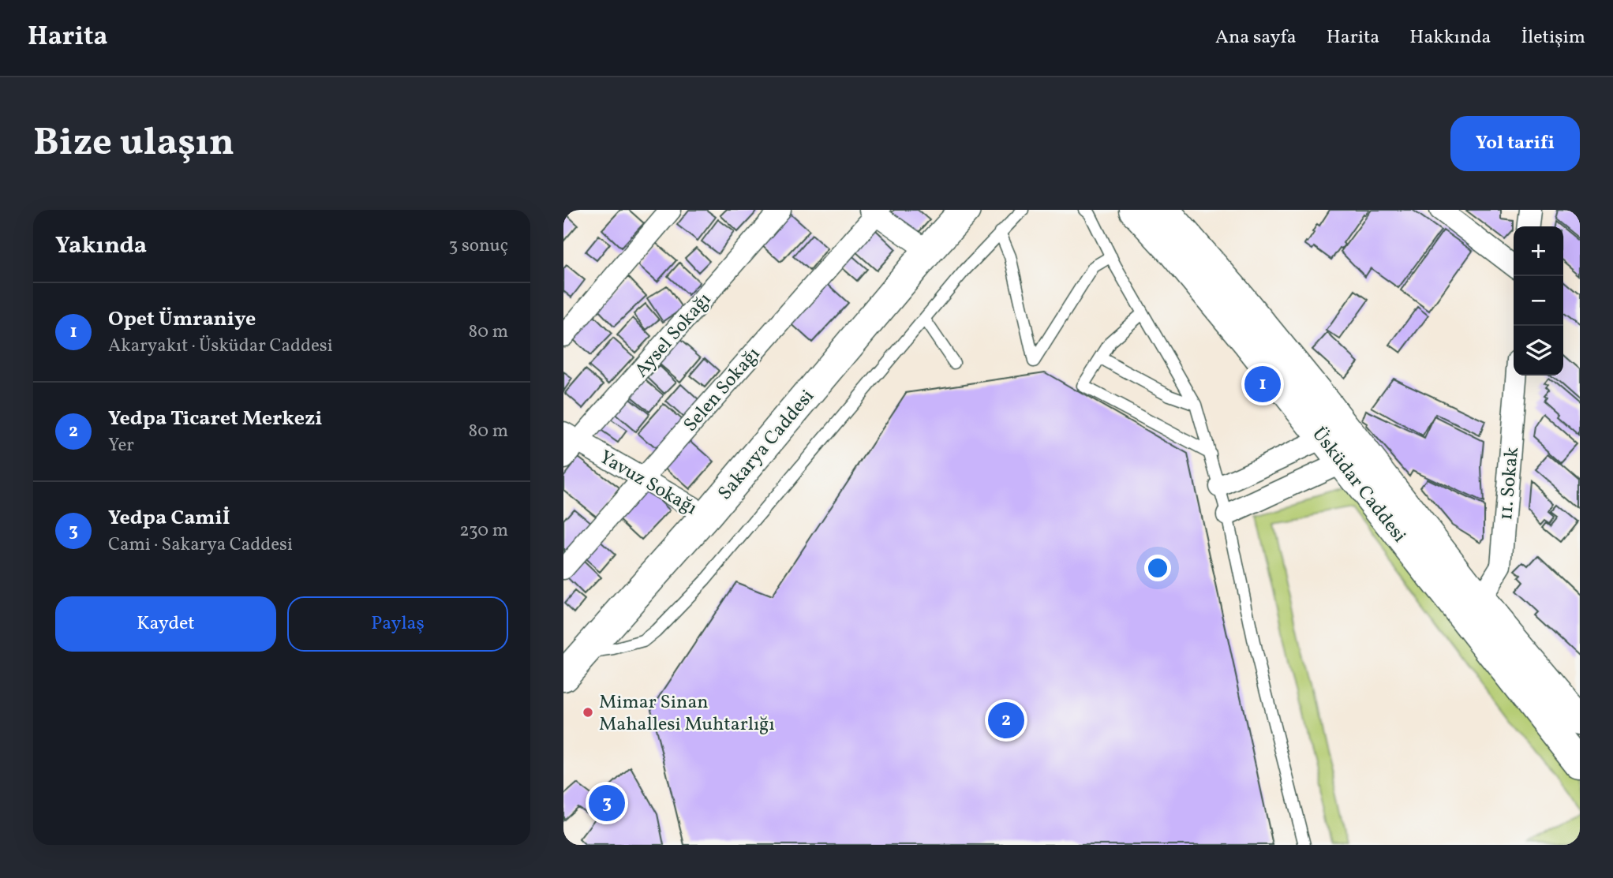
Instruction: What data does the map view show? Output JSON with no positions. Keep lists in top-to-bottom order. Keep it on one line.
{"streets":{"main road":["Sakarya Caddesi","Üsküdar Caddesi"],"street":["Aysel Sokağı","Selen Sokağı","Yavuz Sokağı","11. Sokak"]},"crossings":[["Aysel Sokağı","Yavuz Sokağı"],["Selen Sokağı","Yavuz Sokağı"],["Sakarya Caddesi","Yavuz Sokağı"],["11. Sokak","Üsküdar Caddesi"]],"places":["Mimar Sinan Mahallesi Muhtarlığı"],"page":{"header":"Harita","nav":["Ana sayfa","Harita","Hakkında","İletişim"],"buttons":["Yol tarifi",["Kaydet","Paylaş"]],"title":"Bize ulaşın","heading":["Yakında","3 sonuç"],"map_buttons":["+","−"],"list":[{"mark":"1","name":"Opet Ümraniye","note":"Akaryakıt · Üsküdar Caddesi","value":"80 m"},{"mark":"2","name":"Yedpa Ticaret Merkezi","note":"Yer","value":"80 m"},{"mark":"3","name":"Yedpa Camiİ","note":"Cami · Sakarya Caddesi","value":"230 m"}],"pins":["1","2","3"]}}
